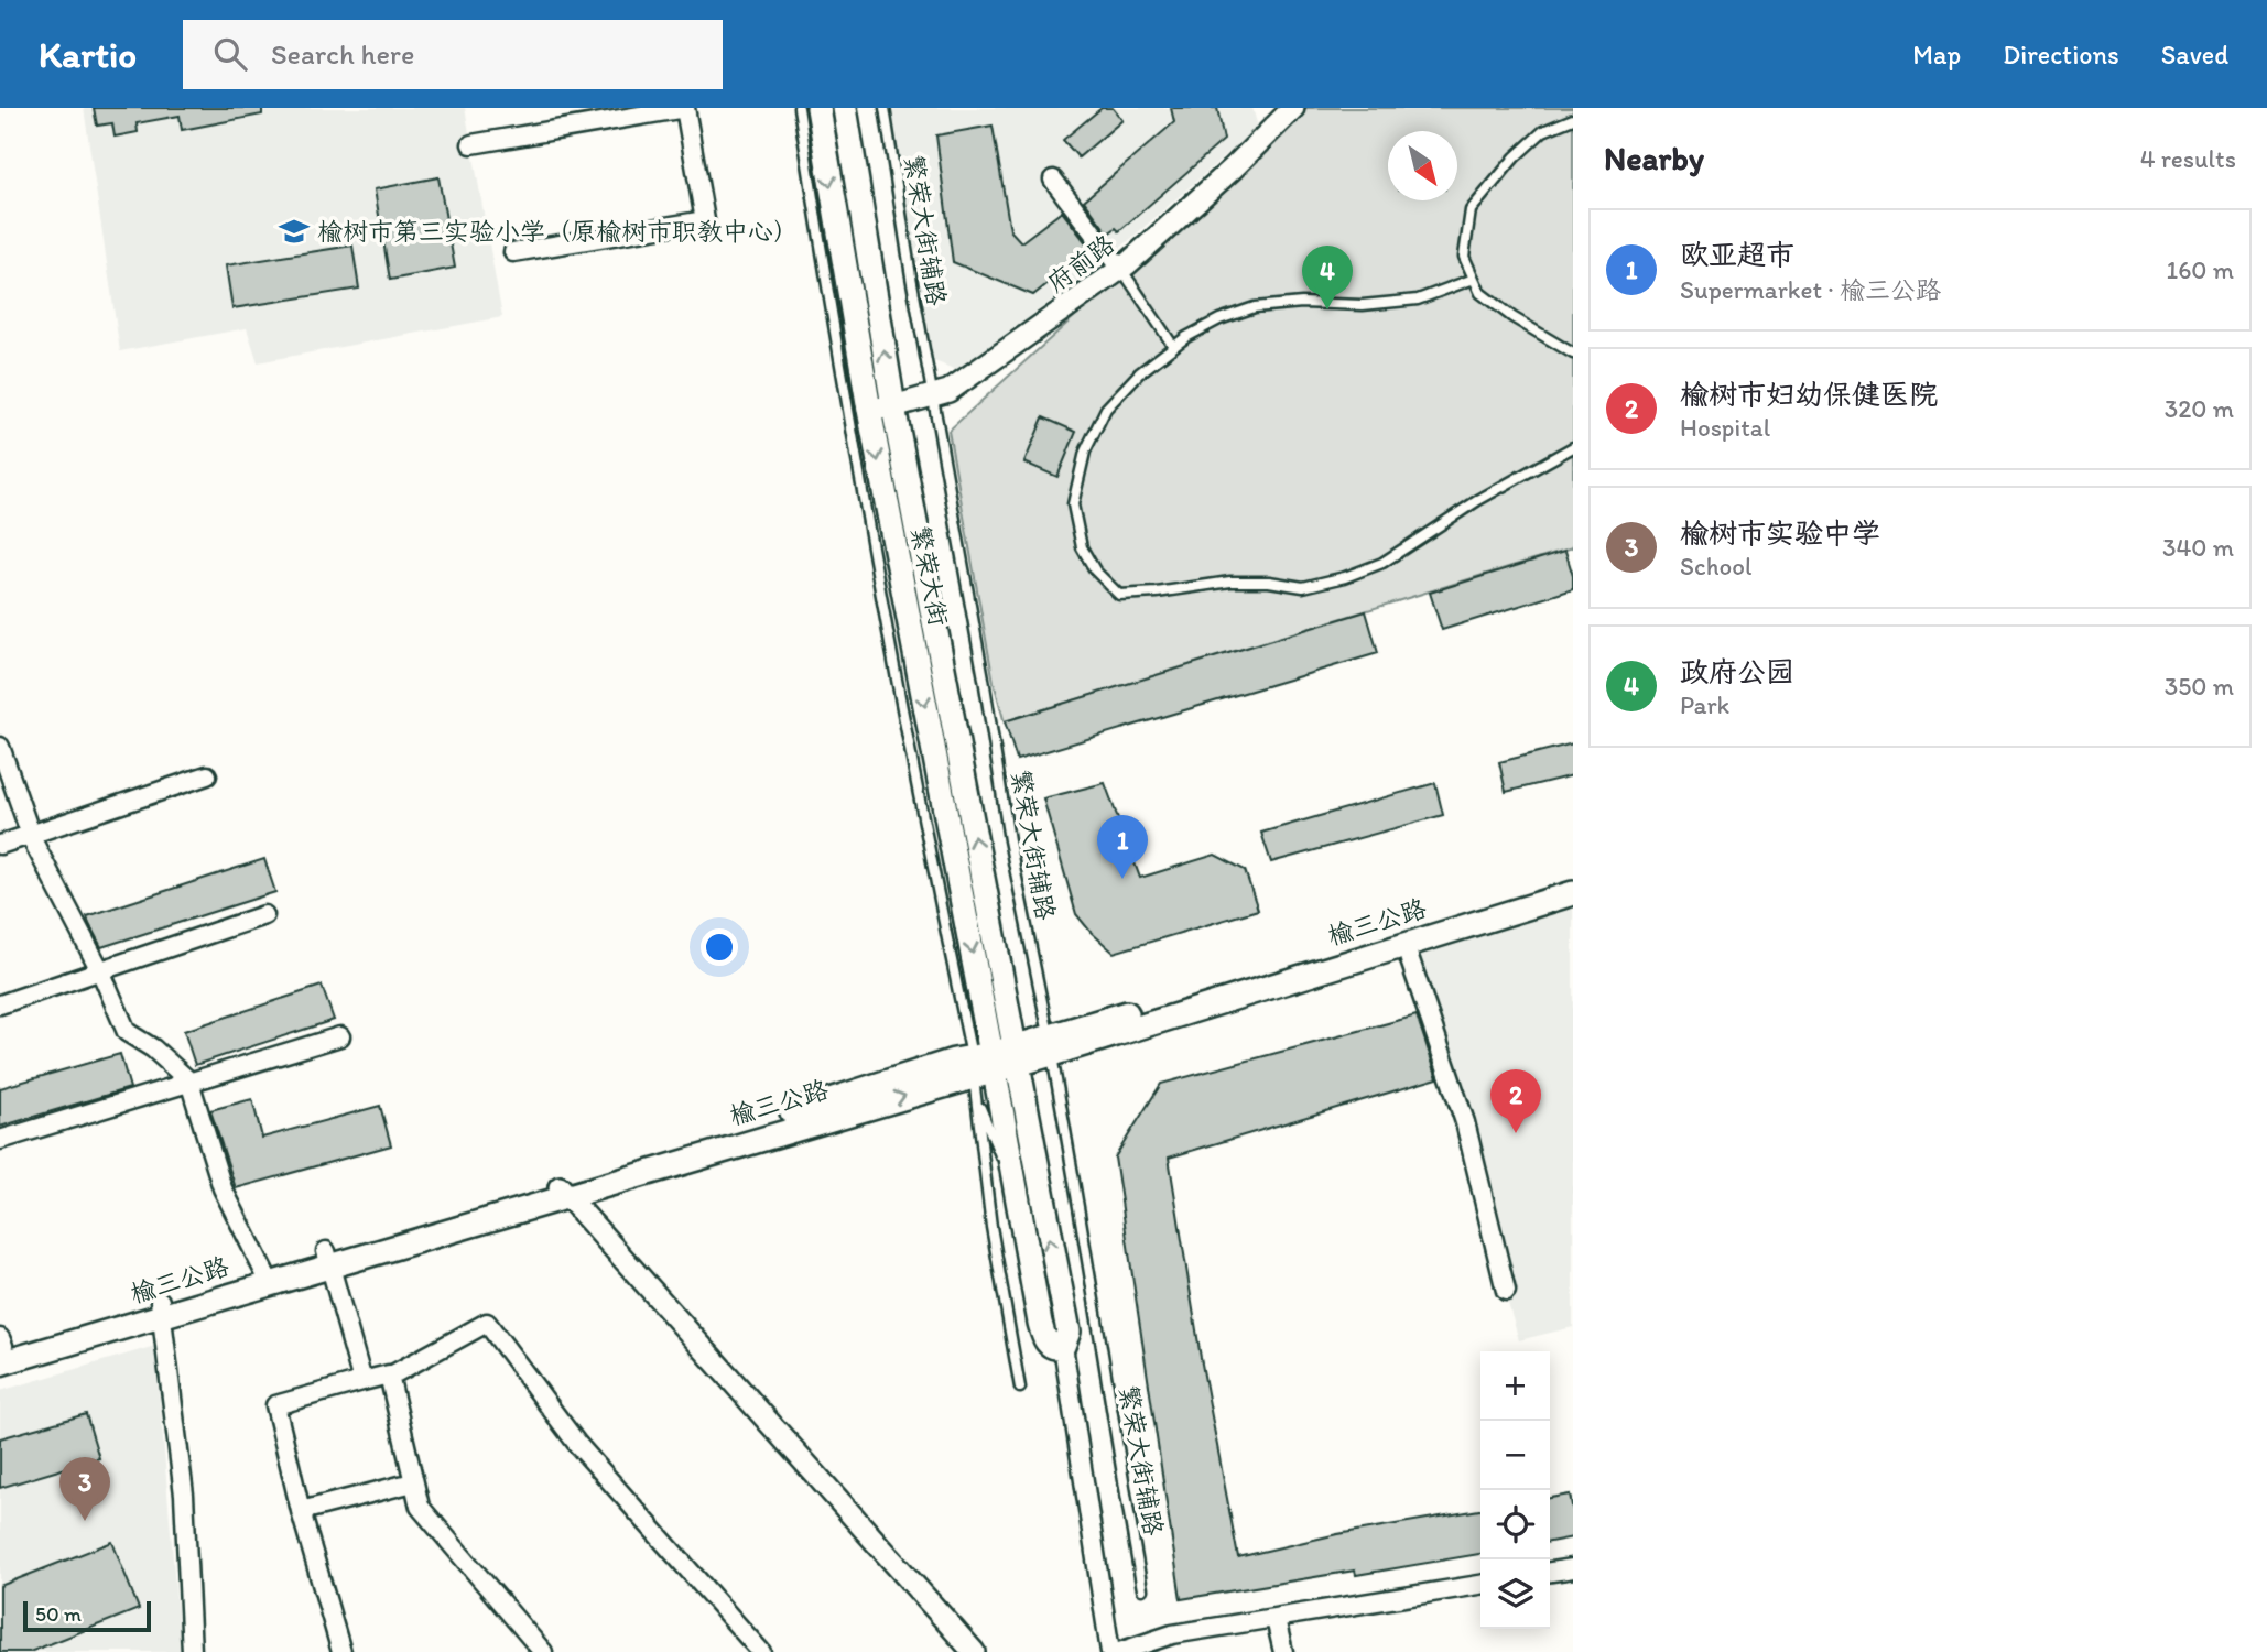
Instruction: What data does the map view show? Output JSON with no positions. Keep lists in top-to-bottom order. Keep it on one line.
{"streets":{"main road":["繁荣大街","榆三公路"],"street":["府前路"],"lane":["繁荣大街辅路"]},"crossings":[["繁荣大街辅路","府前路"],["繁荣大街辅路","榆三公路"],["府前路","繁荣大街"],["繁荣大街","榆三公路"]],"places":{"school or university":["榆树市第三实验小学（原榆树市职教中心）"]},"scale_bar":"50 m","north":"bottom right","page":{"header":"Kartio","search":"Search here","nav":["Map","Directions","Saved"],"heading":["Nearby","4 results"],"list":[{"mark":"1","name":"欧亚超市","note":"Supermarket · 榆三公路","value":"160 m"},{"mark":"2","name":"榆树市妇幼保健医院","note":"Hospital","value":"320 m"},{"mark":"3","name":"榆树市实验中学","note":"School","value":"340 m"},{"mark":"4","name":"政府公园","note":"Park","value":"350 m"}],"pins":["4","1","2","3"],"map_buttons":["+","−"],"scale":"50 m"}}
